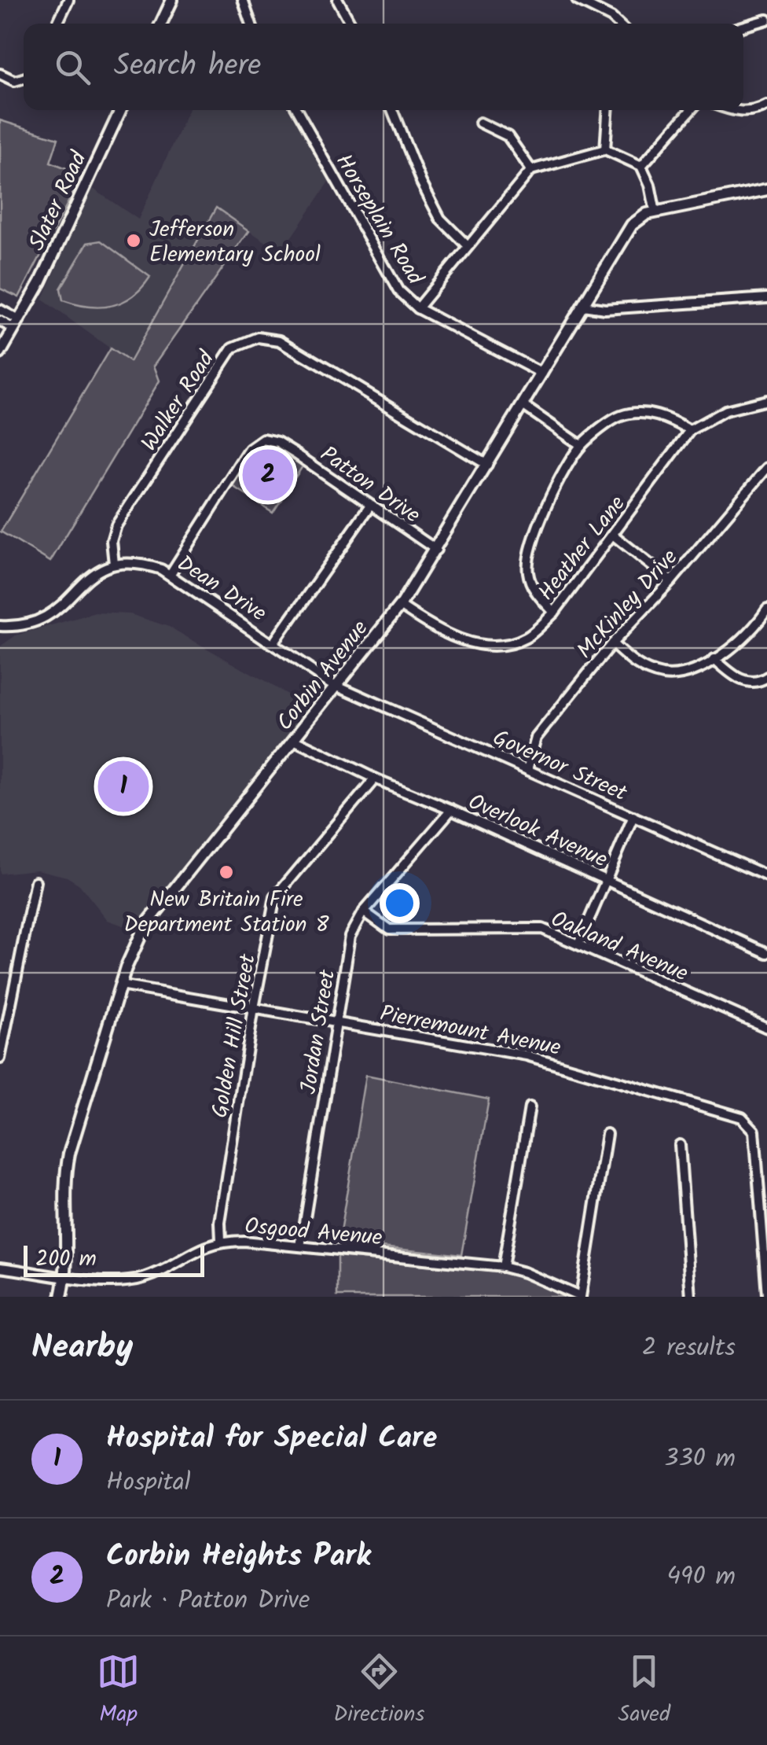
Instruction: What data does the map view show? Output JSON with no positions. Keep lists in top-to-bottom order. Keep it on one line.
{"streets":{"main road":["Slater Road","Corbin Avenue"],"street":["Horseplain Road","Walker Road","Patton Drive","Heather Lane","Dean Drive","McKinley Drive","Governor Street","Overlook Avenue","Oakland Avenue","Pierremount Avenue","Jordan Street","Golden Hill Street","Osgood Avenue"]},"crossings":[["Horseplain Road","Corbin Avenue"],["Walker Road","Dean Drive"],["Walker Road","Corbin Avenue"],["Patton Drive","Dean Drive"],["Patton Drive","Corbin Avenue"],["Heather Lane","Corbin Avenue"],["Dean Drive","Corbin Avenue"],["Dean Drive","Governor Street"],["McKinley Drive","Governor Street"],["Corbin Avenue","Governor Street"],["Corbin Avenue","Overlook Avenue"],["Corbin Avenue","Pierremount Avenue"],["Corbin Avenue","Osgood Avenue"],["Overlook Avenue","Jordan Street"],["Overlook Avenue","Golden Hill Street"],["Oakland Avenue","Jordan Street"],["Pierremount Avenue","Jordan Street"],["Pierremount Avenue","Golden Hill Street"],["Jordan Street","Osgood Avenue"],["Golden Hill Street","Osgood Avenue"]],"places":["Jefferson Elementary School","New Britain Fire Department Station 8"],"scale_bar":"200 m","page":{"search":"Search here","pins":["2","1"],"scale":"200 m","heading":["Nearby","2 results"],"list":[{"mark":"1","name":"Hospital for Special Care","note":"Hospital","value":"330 m"},{"mark":"2","name":"Corbin Heights Park","note":"Park · Patton Drive","value":"490 m"}],"nav":["Map","Directions","Saved"]}}
